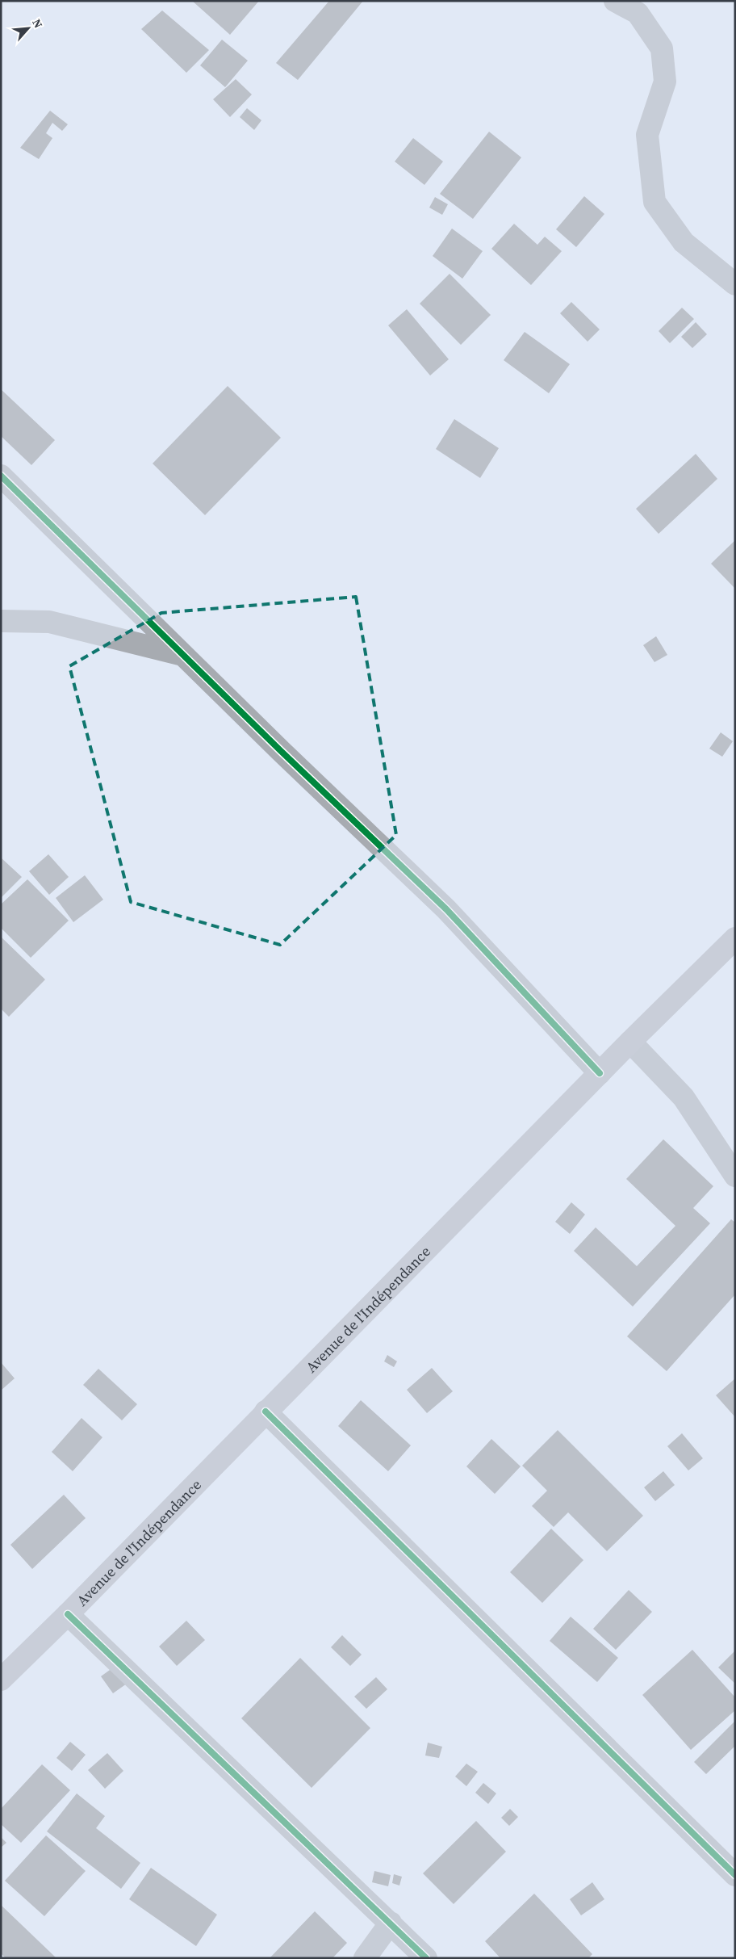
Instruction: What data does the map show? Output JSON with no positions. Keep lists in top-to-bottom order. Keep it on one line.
{"streets":{"main road":["Avenue de l'Indépendance"]},"north":"top right"}
